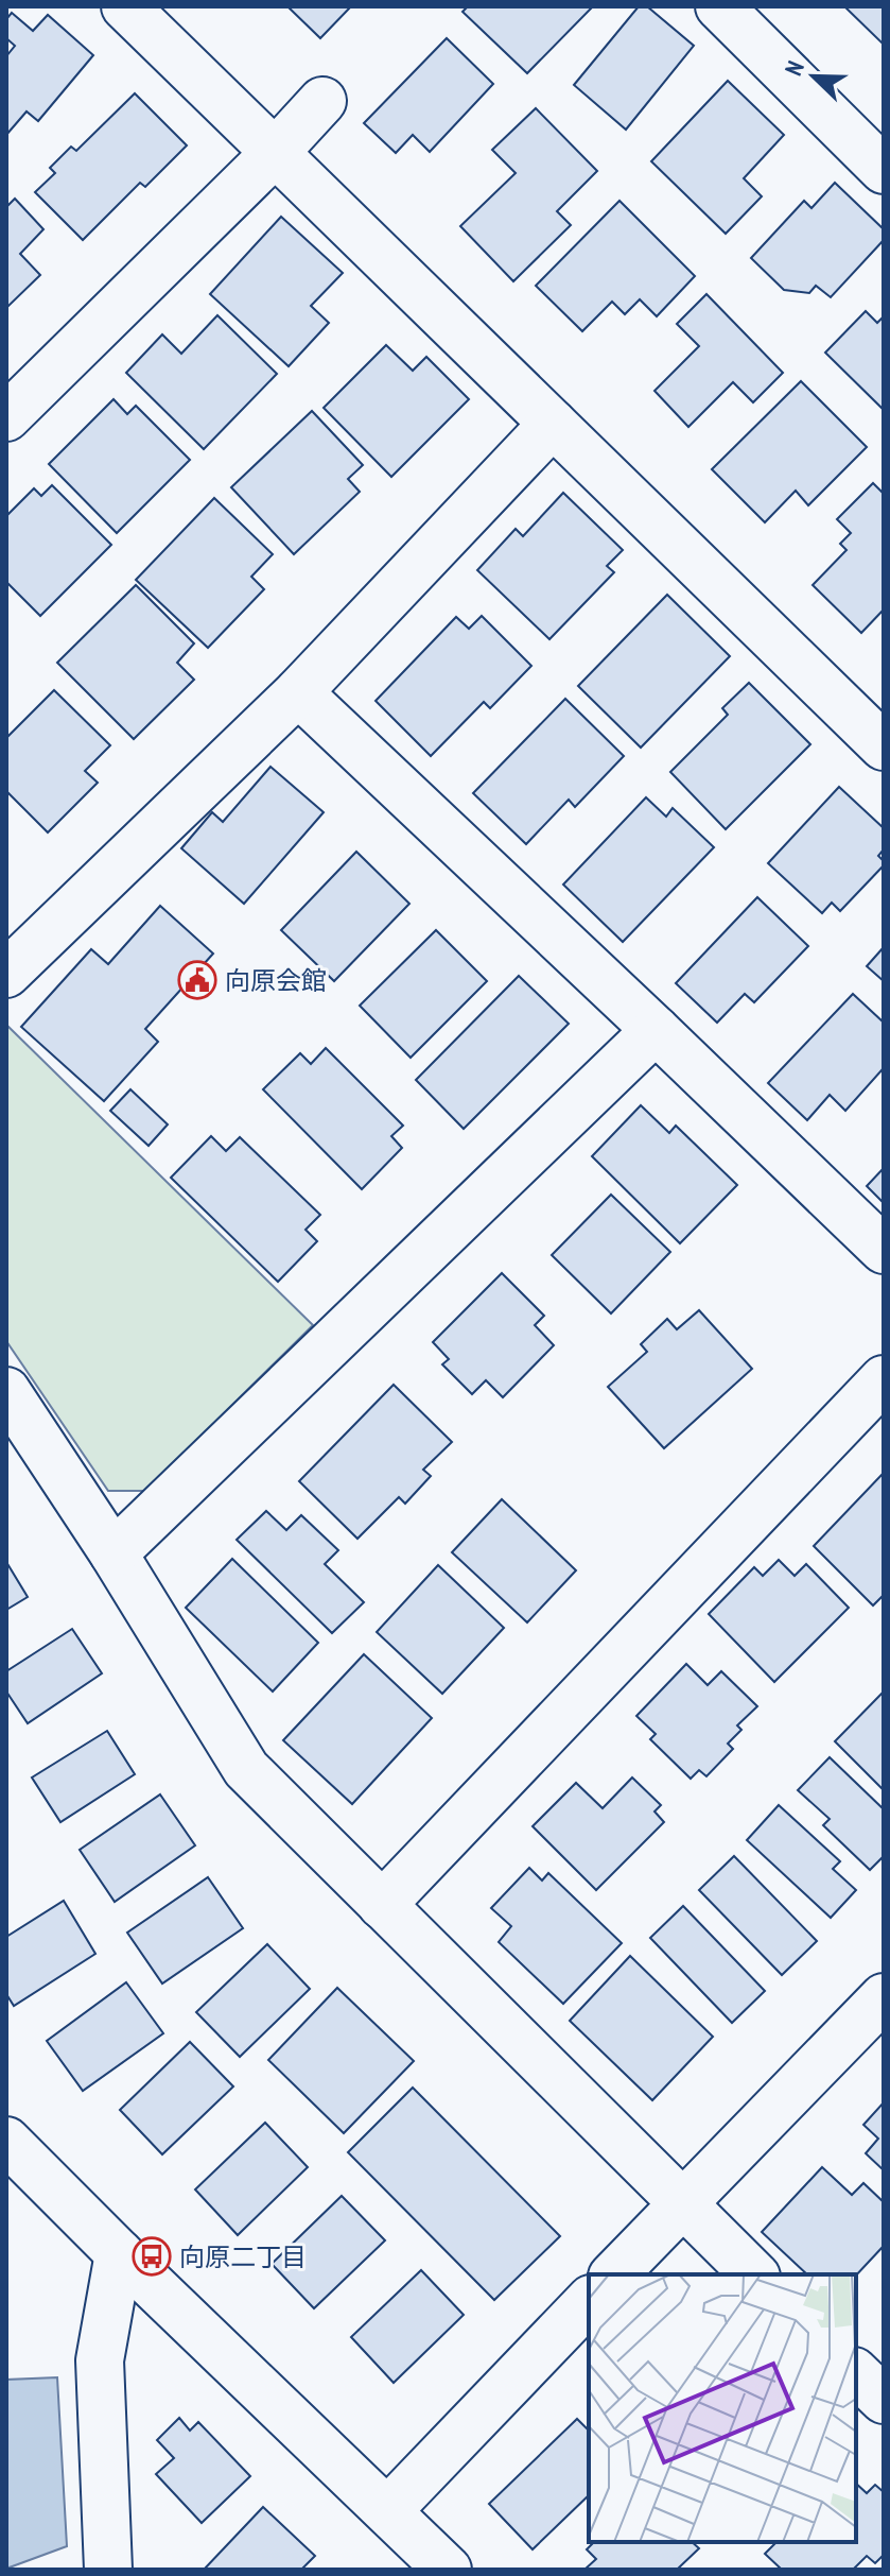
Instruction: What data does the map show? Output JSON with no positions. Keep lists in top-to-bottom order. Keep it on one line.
{"places":{"public building":["向原会館"],"bus stop":["向原二丁目"]},"north":"top left"}
